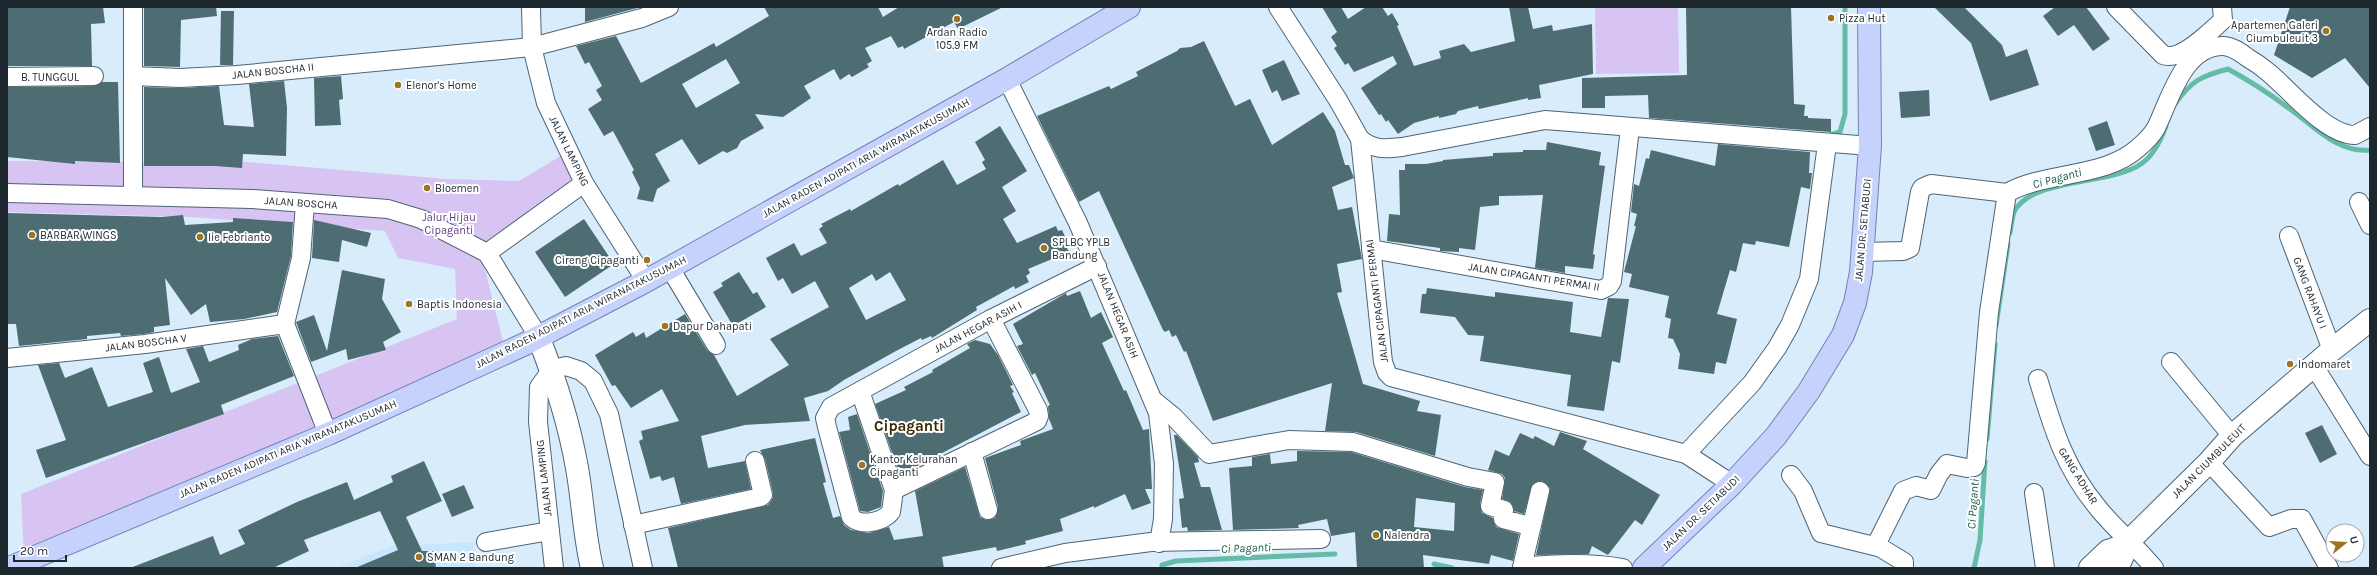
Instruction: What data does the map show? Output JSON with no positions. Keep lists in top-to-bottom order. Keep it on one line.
{"streets":{"main road":["JALAN RADEN ADIPATI ARIA WIRANATAKUSUMAH","JALAN DR. SETIABUDI","JALAN CIUMBULEUIT"],"street":["JALAN BOSCHA II","B. TUNGGUL","JALAN LAMPING","JALAN BOSCHA","JALAN CIPAGANTI PERMAI II","GANG RAHAYU I","JALAN CIPAGANTI PERMAI","JALAN HEGAR ASIH","JALAN HEGAR ASIH I","JALAN BOSCHA V","GANG ADHAR"]},"crossings":[["JALAN BOSCHA II","JALAN LAMPING"],["JALAN LAMPING","JALAN RADEN ADIPATI ARIA WIRANATAKUSUMAH"],["JALAN RADEN ADIPATI ARIA WIRANATAKUSUMAH","JALAN HEGAR ASIH"],["JALAN DR. SETIABUDI","JALAN CIPAGANTI PERMAI"],["JALAN CIPAGANTI PERMAI II","JALAN CIPAGANTI PERMAI"],["GANG RAHAYU I","JALAN CIUMBULEUIT"],["JALAN HEGAR ASIH","JALAN HEGAR ASIH I"],["JALAN CIUMBULEUIT","GANG ADHAR"]],"districts":["Cipaganti"],"water":["Ci Paganti"],"parks":["Jalur Hijau Cipaganti"],"places":["Pizza Hut","Ardan Radio 105.9 FM","Apartemen Galeri Ciumbuleuit 3","Elenor's Home","Bloemen","BARBAR WINGS","Iie Febrianto","SPLBC YPLB Bandung","Cireng Cipaganti","Baptis Indonesia","Dapur Dahapati","Indomaret","Kantor Kelurahan Cipaganti","Nalendra","SMAN 2 Bandung"],"scale_bar":"20 m","north":"right"}
